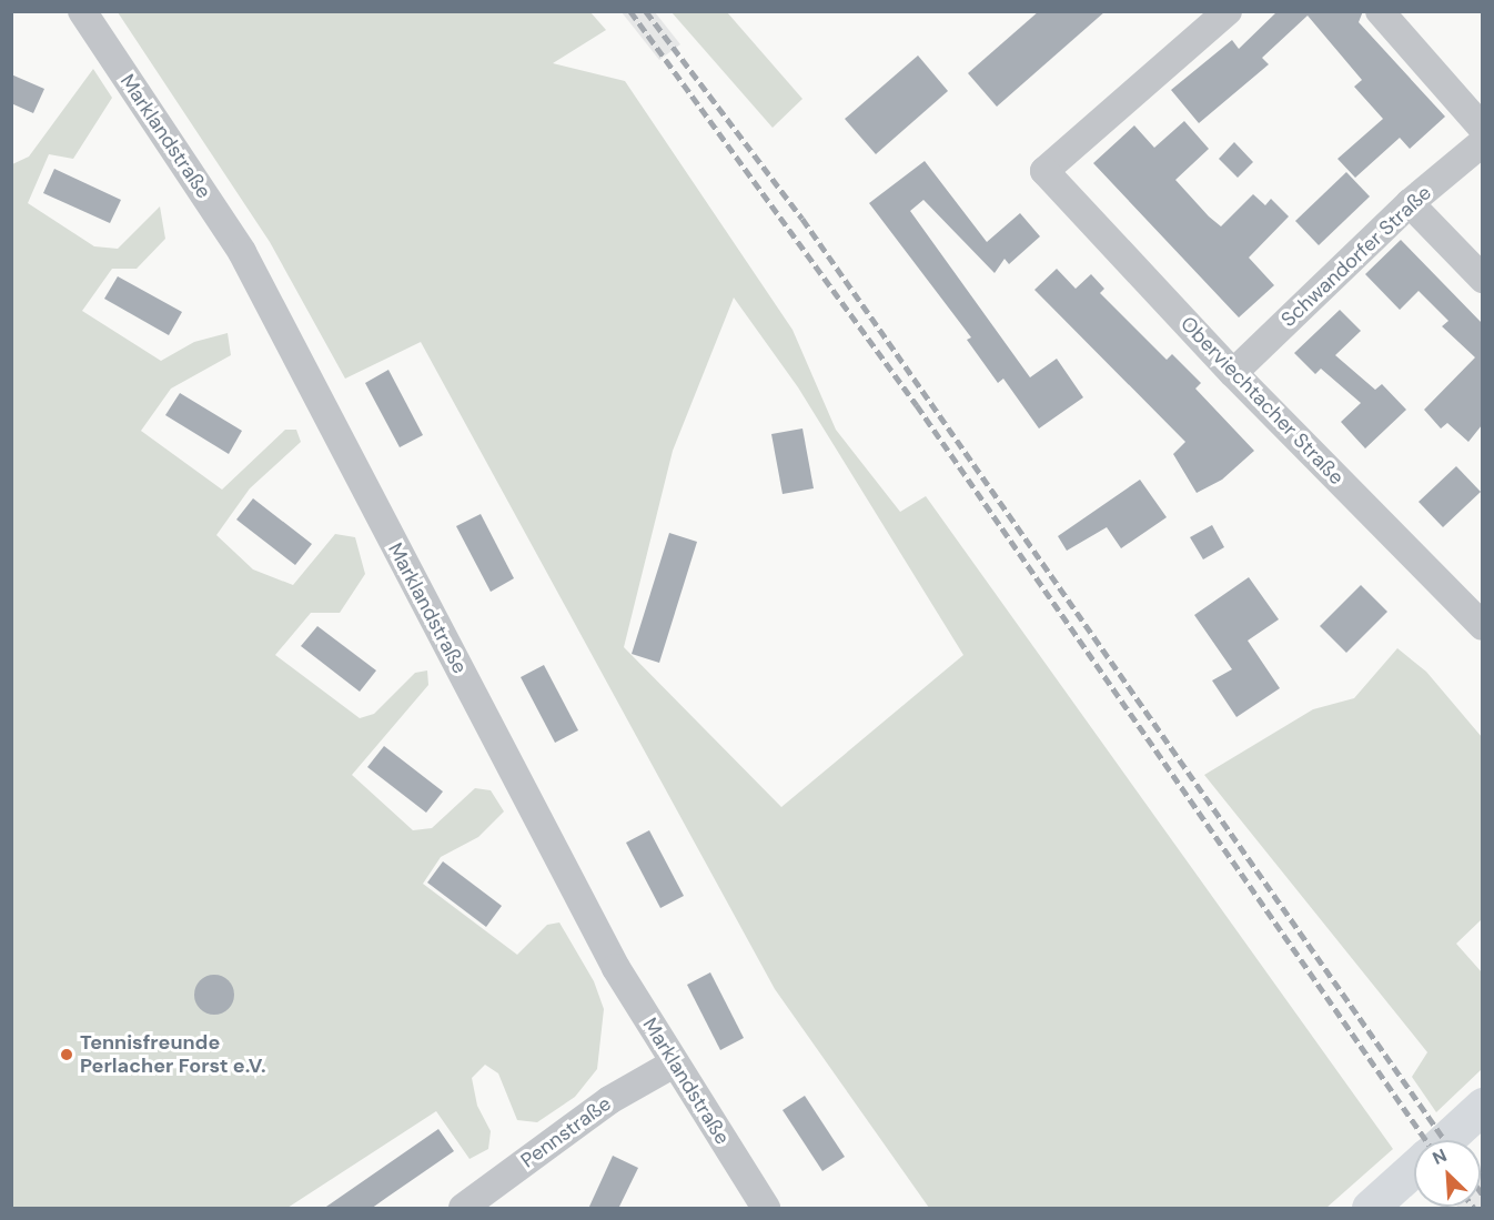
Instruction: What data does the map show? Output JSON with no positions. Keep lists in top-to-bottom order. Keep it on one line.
{"streets":{"street":["Marklandstraße","Schwandorfer Straße","Oberviechtacher Straße","Pennstraße"]},"crossings":[["Marklandstraße","Pennstraße"],["Schwandorfer Straße","Oberviechtacher Straße"]],"places":["Tennisfreunde Perlacher Forst e.V."],"north":"top left"}
